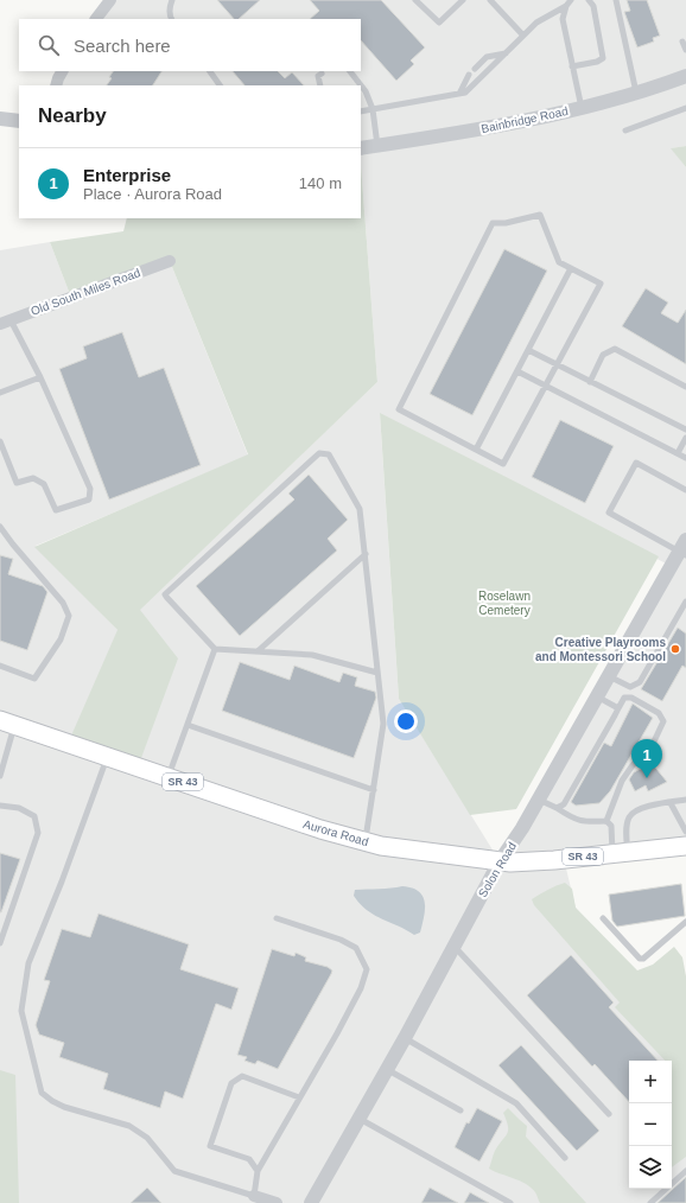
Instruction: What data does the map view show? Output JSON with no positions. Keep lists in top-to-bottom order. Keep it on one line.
{"streets":{"main road":["SR 43","Aurora Road"],"street":["Bainbridge Road","Old South Miles Road","Solon Road"]},"crossings":[["Aurora Road","Solon Road"]],"parks":["Roselawn Cemetery"],"places":["Creative Playrooms and Montessori School"],"page":{"search":"Search here","heading":"Nearby","list":[{"mark":"1","name":"Enterprise","note":"Place · Aurora Road","value":"140 m"}],"pins":"1","map_buttons":["+","−"]}}
